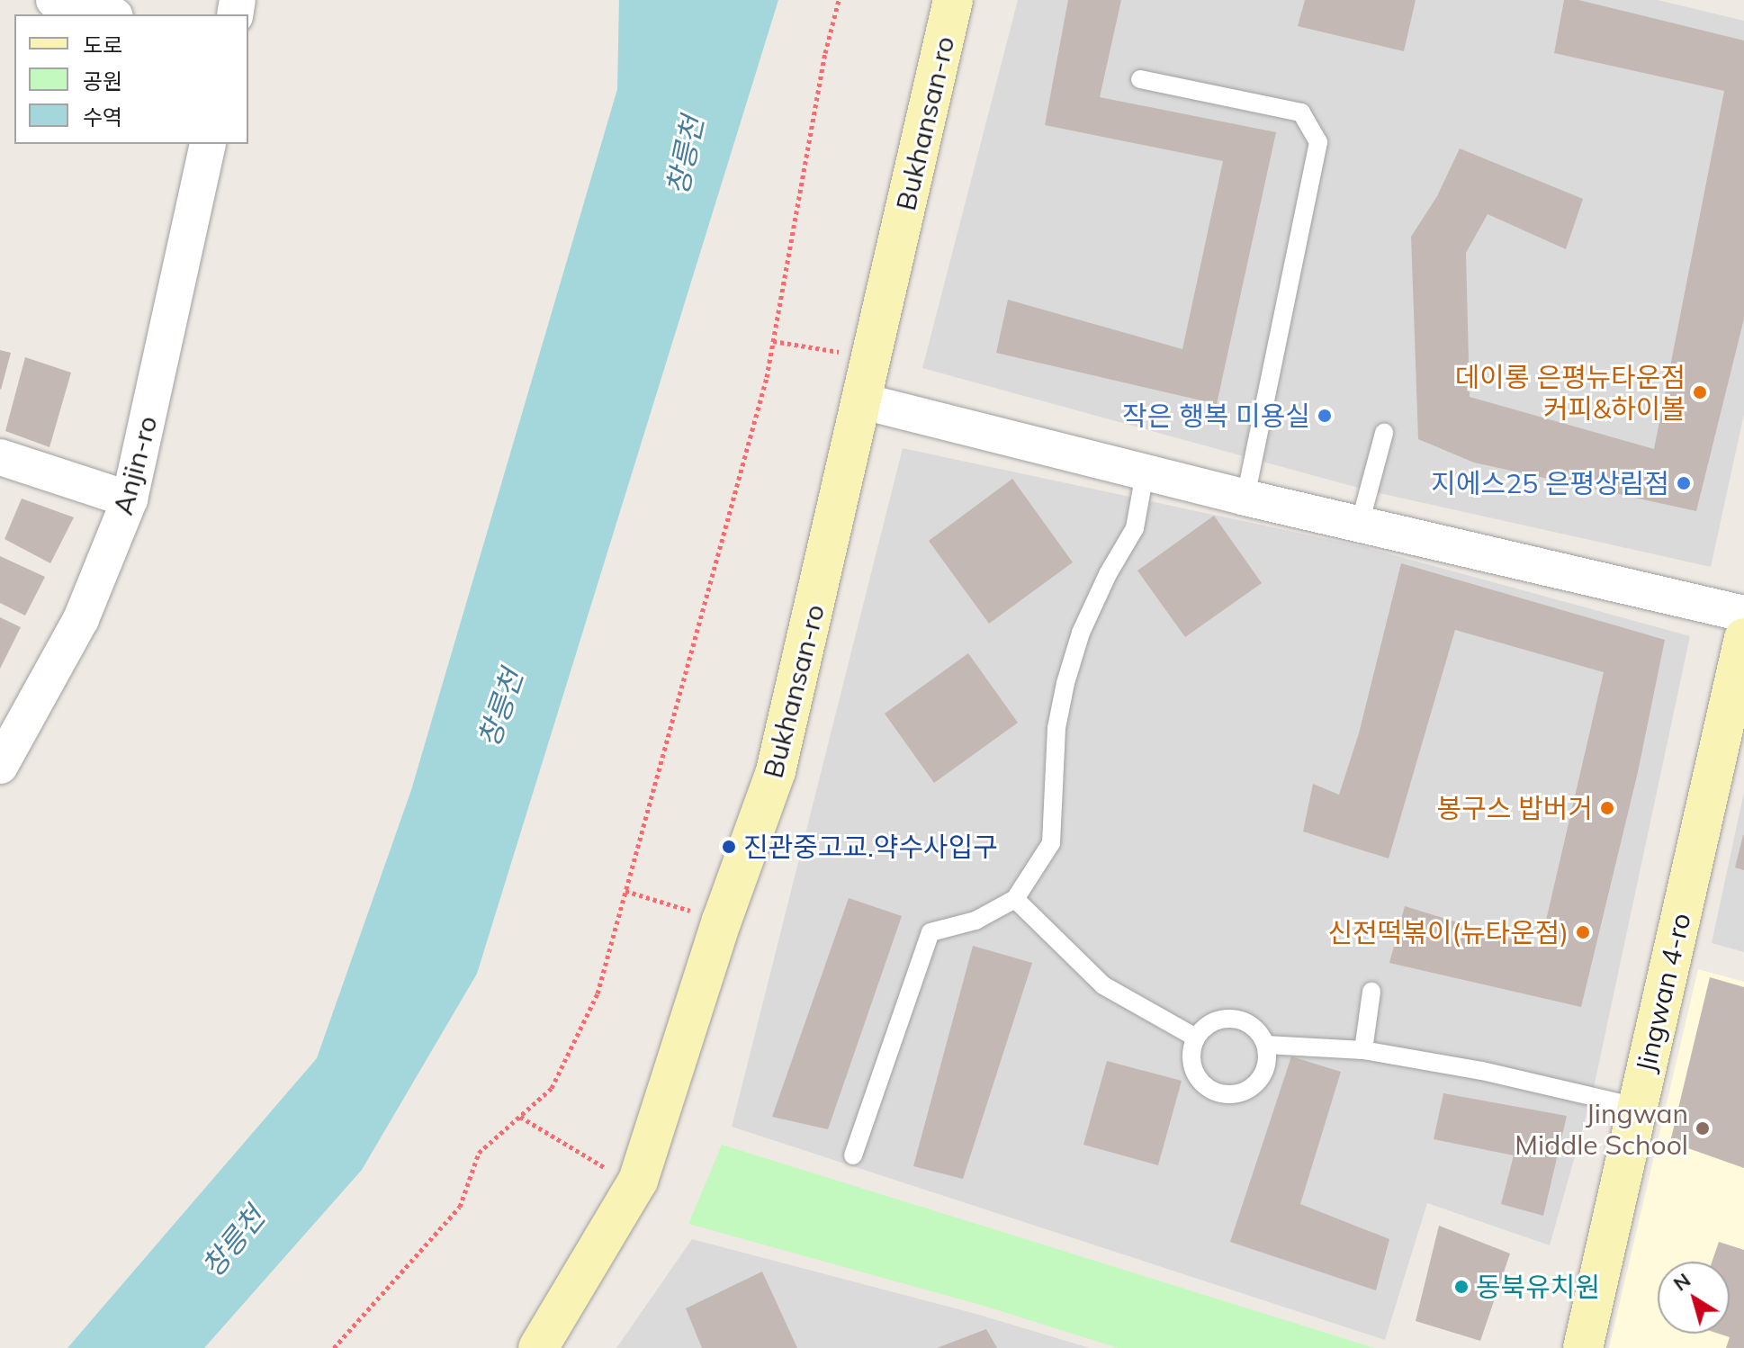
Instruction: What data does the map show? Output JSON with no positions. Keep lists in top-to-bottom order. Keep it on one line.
{"streets":{"main road":["Bukhansan-ro","Jingwan 4-ro"],"street":["Anjin-ro"]},"water":["창릉천"],"places":["데이롱 은평뉴타운점 커피&하이볼","작은 행복 미용실","지에스25 은평상림점","봉구스 밥버거","진관중고교.약수사입구","신전떡볶이(뉴타운점)","Jingwan Middle School","동북유치원"],"legend":["도로","공원","수역"],"north":"top left"}
